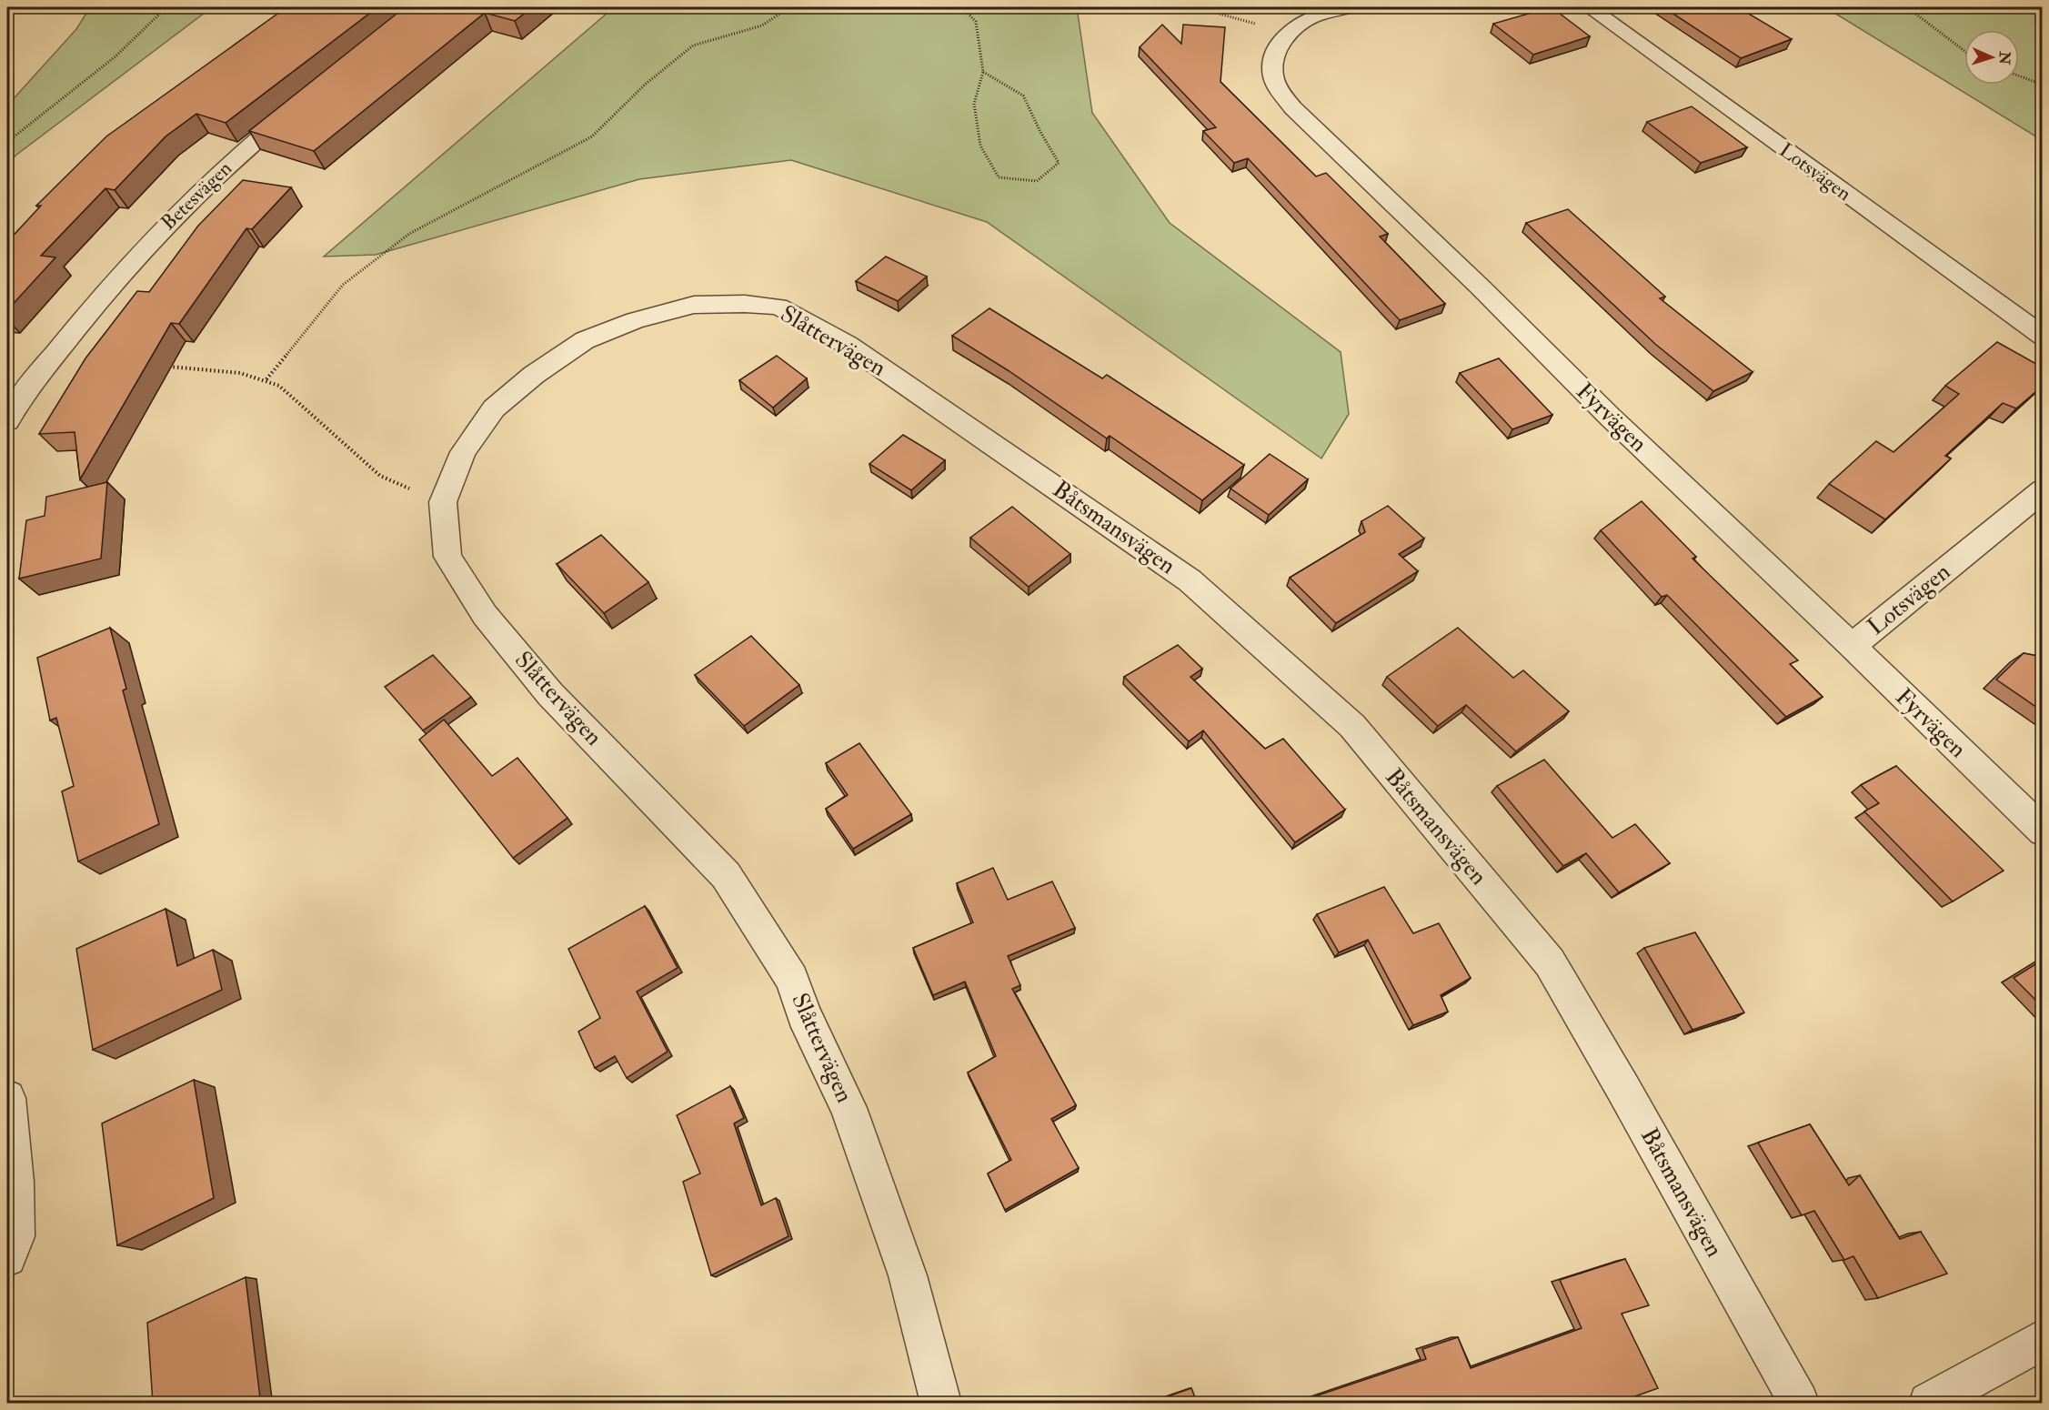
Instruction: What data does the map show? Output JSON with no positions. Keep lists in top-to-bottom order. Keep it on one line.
{"streets":{"street":["Lotsvägen","Betesvägen","Slåttervägen","Fyrvägen","Båtsmansvägen"]},"crossings":[["Lotsvägen","Fyrvägen"],["Slåttervägen","Båtsmansvägen"]],"north":"right"}
